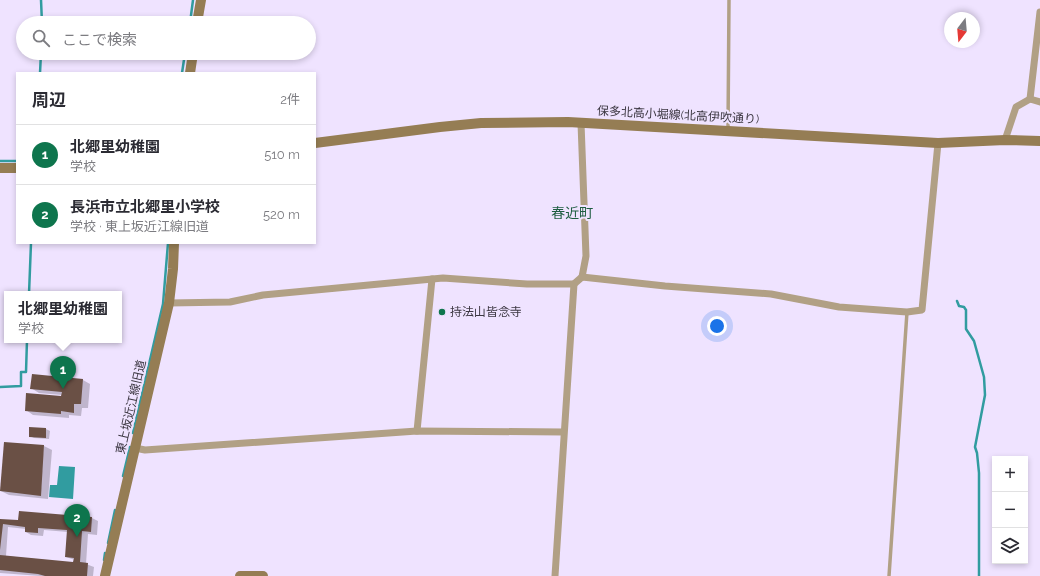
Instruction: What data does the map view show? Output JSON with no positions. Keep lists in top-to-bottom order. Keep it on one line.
{"streets":{"street":["保多北高小堀線(北高伊吹通り)","東上坂近江線旧道"]},"districts":["春近町"],"places":["持法山皆念寺"],"north":"bottom","page":{"search":"ここで検索","heading":["周辺","2件"],"list":[{"mark":"1","name":"北郷里幼稚園","note":"学校","value":"510 m"},{"mark":"2","name":"長浜市立北郷里小学校","note":"学校 · 東上坂近江線旧道","value":"520 m"}],"popup":["北郷里幼稚園","学校"],"pins":["1","2"],"map_buttons":["+","−"]}}
